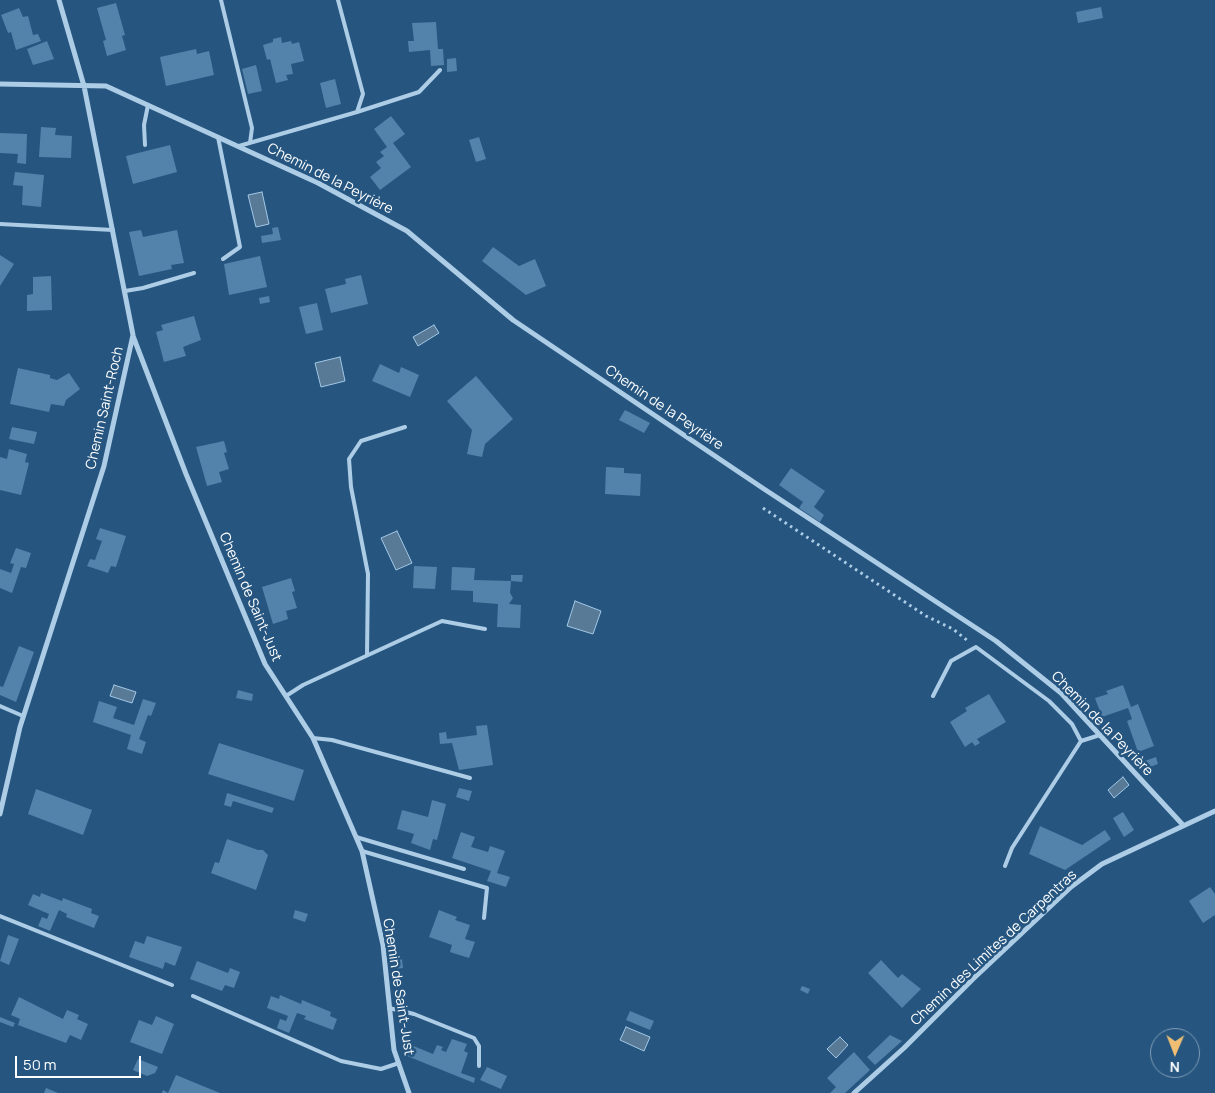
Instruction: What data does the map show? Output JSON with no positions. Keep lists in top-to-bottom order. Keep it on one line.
{"streets":{"street":["Chemin de la Peyrière","Chemin Saint-Roch","Chemin de Saint-Just","Chemin des Limites de Carpentras"]},"crossings":[["Chemin de la Peyrière","Chemin Saint-Roch"],["Chemin de la Peyrière","Chemin des Limites de Carpentras"],["Chemin Saint-Roch","Chemin de Saint-Just"]],"scale_bar":"50 m","north":"bottom"}
